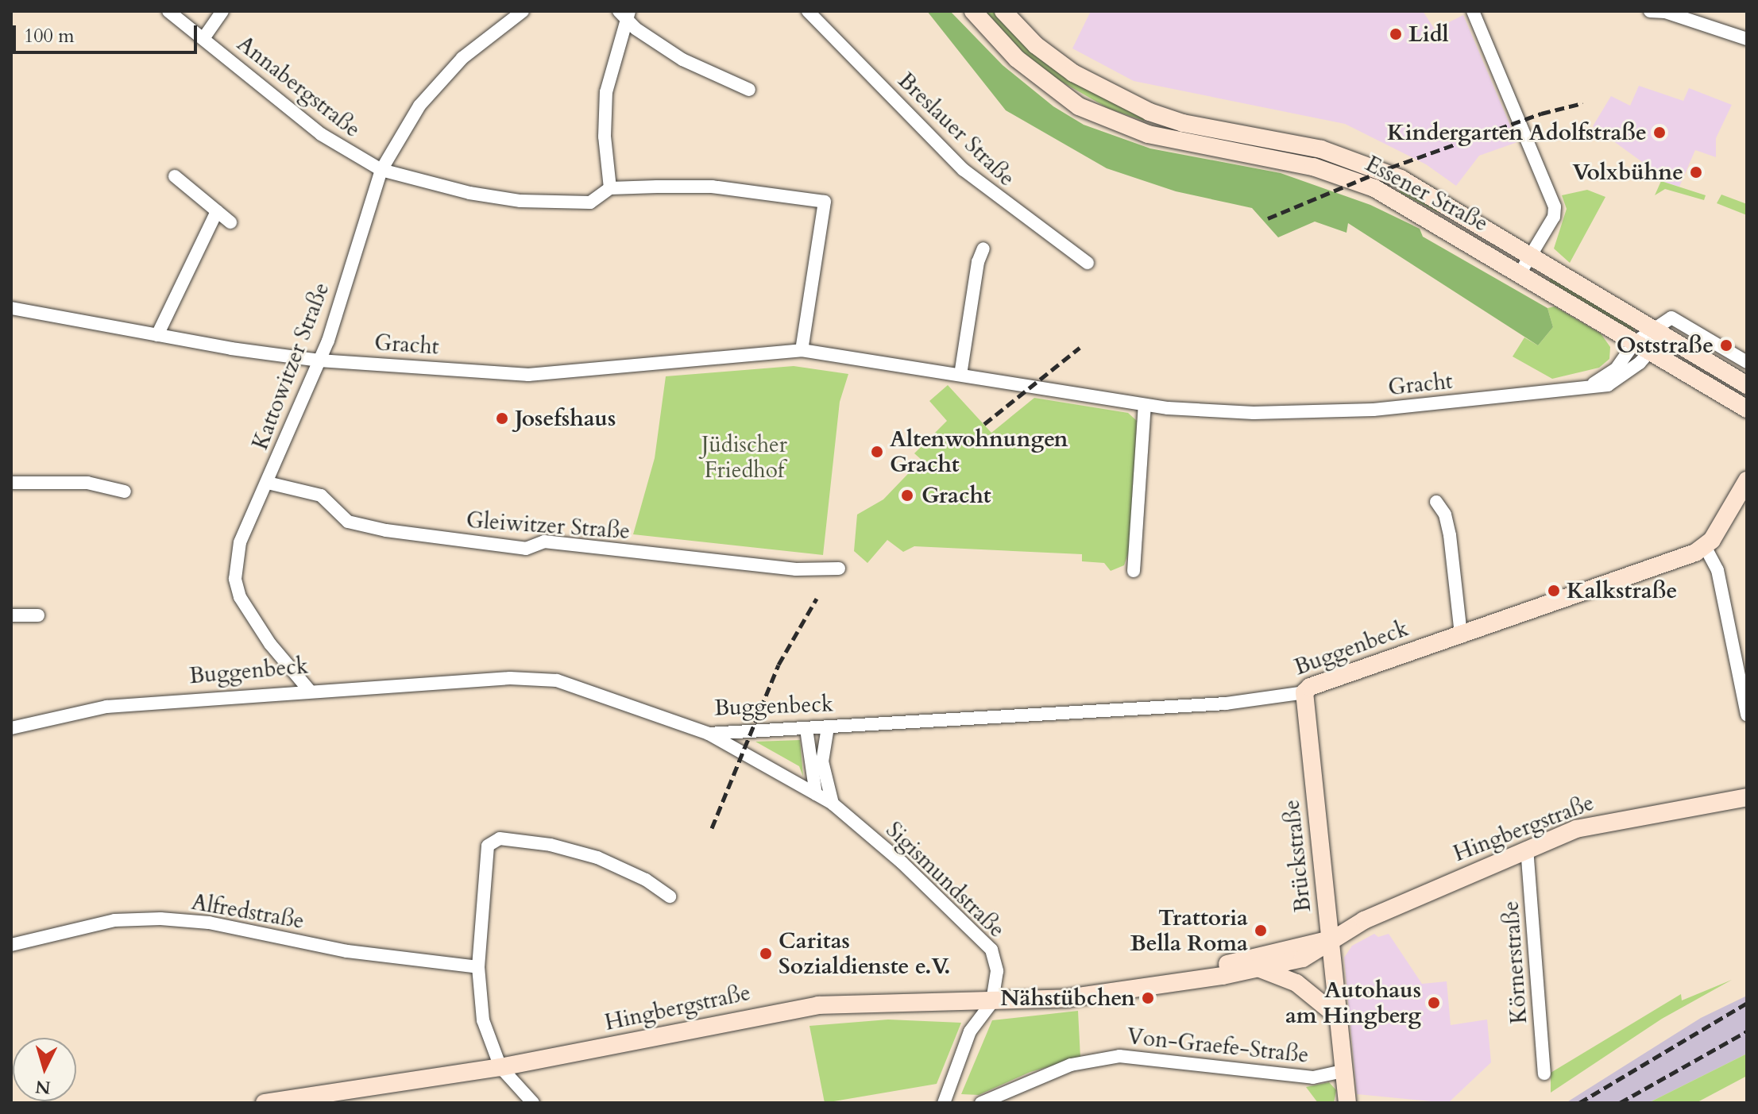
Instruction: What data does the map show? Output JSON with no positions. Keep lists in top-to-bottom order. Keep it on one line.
{"streets":{"street":["Annabergstraße","Breslauer Straße","Essener Straße","Gracht","Kattowitzer Straße","Gleiwitzer Straße","Buggenbeck","Hingbergstraße","Brückstraße","Sigismundstraße","Alfredstraße","Körnerstraße","Von-Graefe-Straße"]},"crossings":[["Annabergstraße","Gracht"],["Annabergstraße","Kattowitzer Straße"],["Essener Straße","Gracht"],["Gracht","Kattowitzer Straße"],["Kattowitzer Straße","Gleiwitzer Straße"],["Kattowitzer Straße","Buggenbeck"],["Buggenbeck","Brückstraße"],["Buggenbeck","Sigismundstraße"],["Hingbergstraße","Brückstraße"],["Hingbergstraße","Sigismundstraße"],["Hingbergstraße","Körnerstraße"],["Brückstraße","Von-Graefe-Straße"]],"parks":["Jüdischer Friedhof"],"places":["Lidl","Kindergarten Adolfstraße","Volxbühne","Oststraße","Josefshaus","Altenwohnungen Gracht","Gracht","Kalkstraße","Trattoria Bella Roma","Caritas Sozialdienste e.V.","Nähstübchen","Autohaus am Hingberg"],"scale_bar":"100 m","north":"bottom"}
